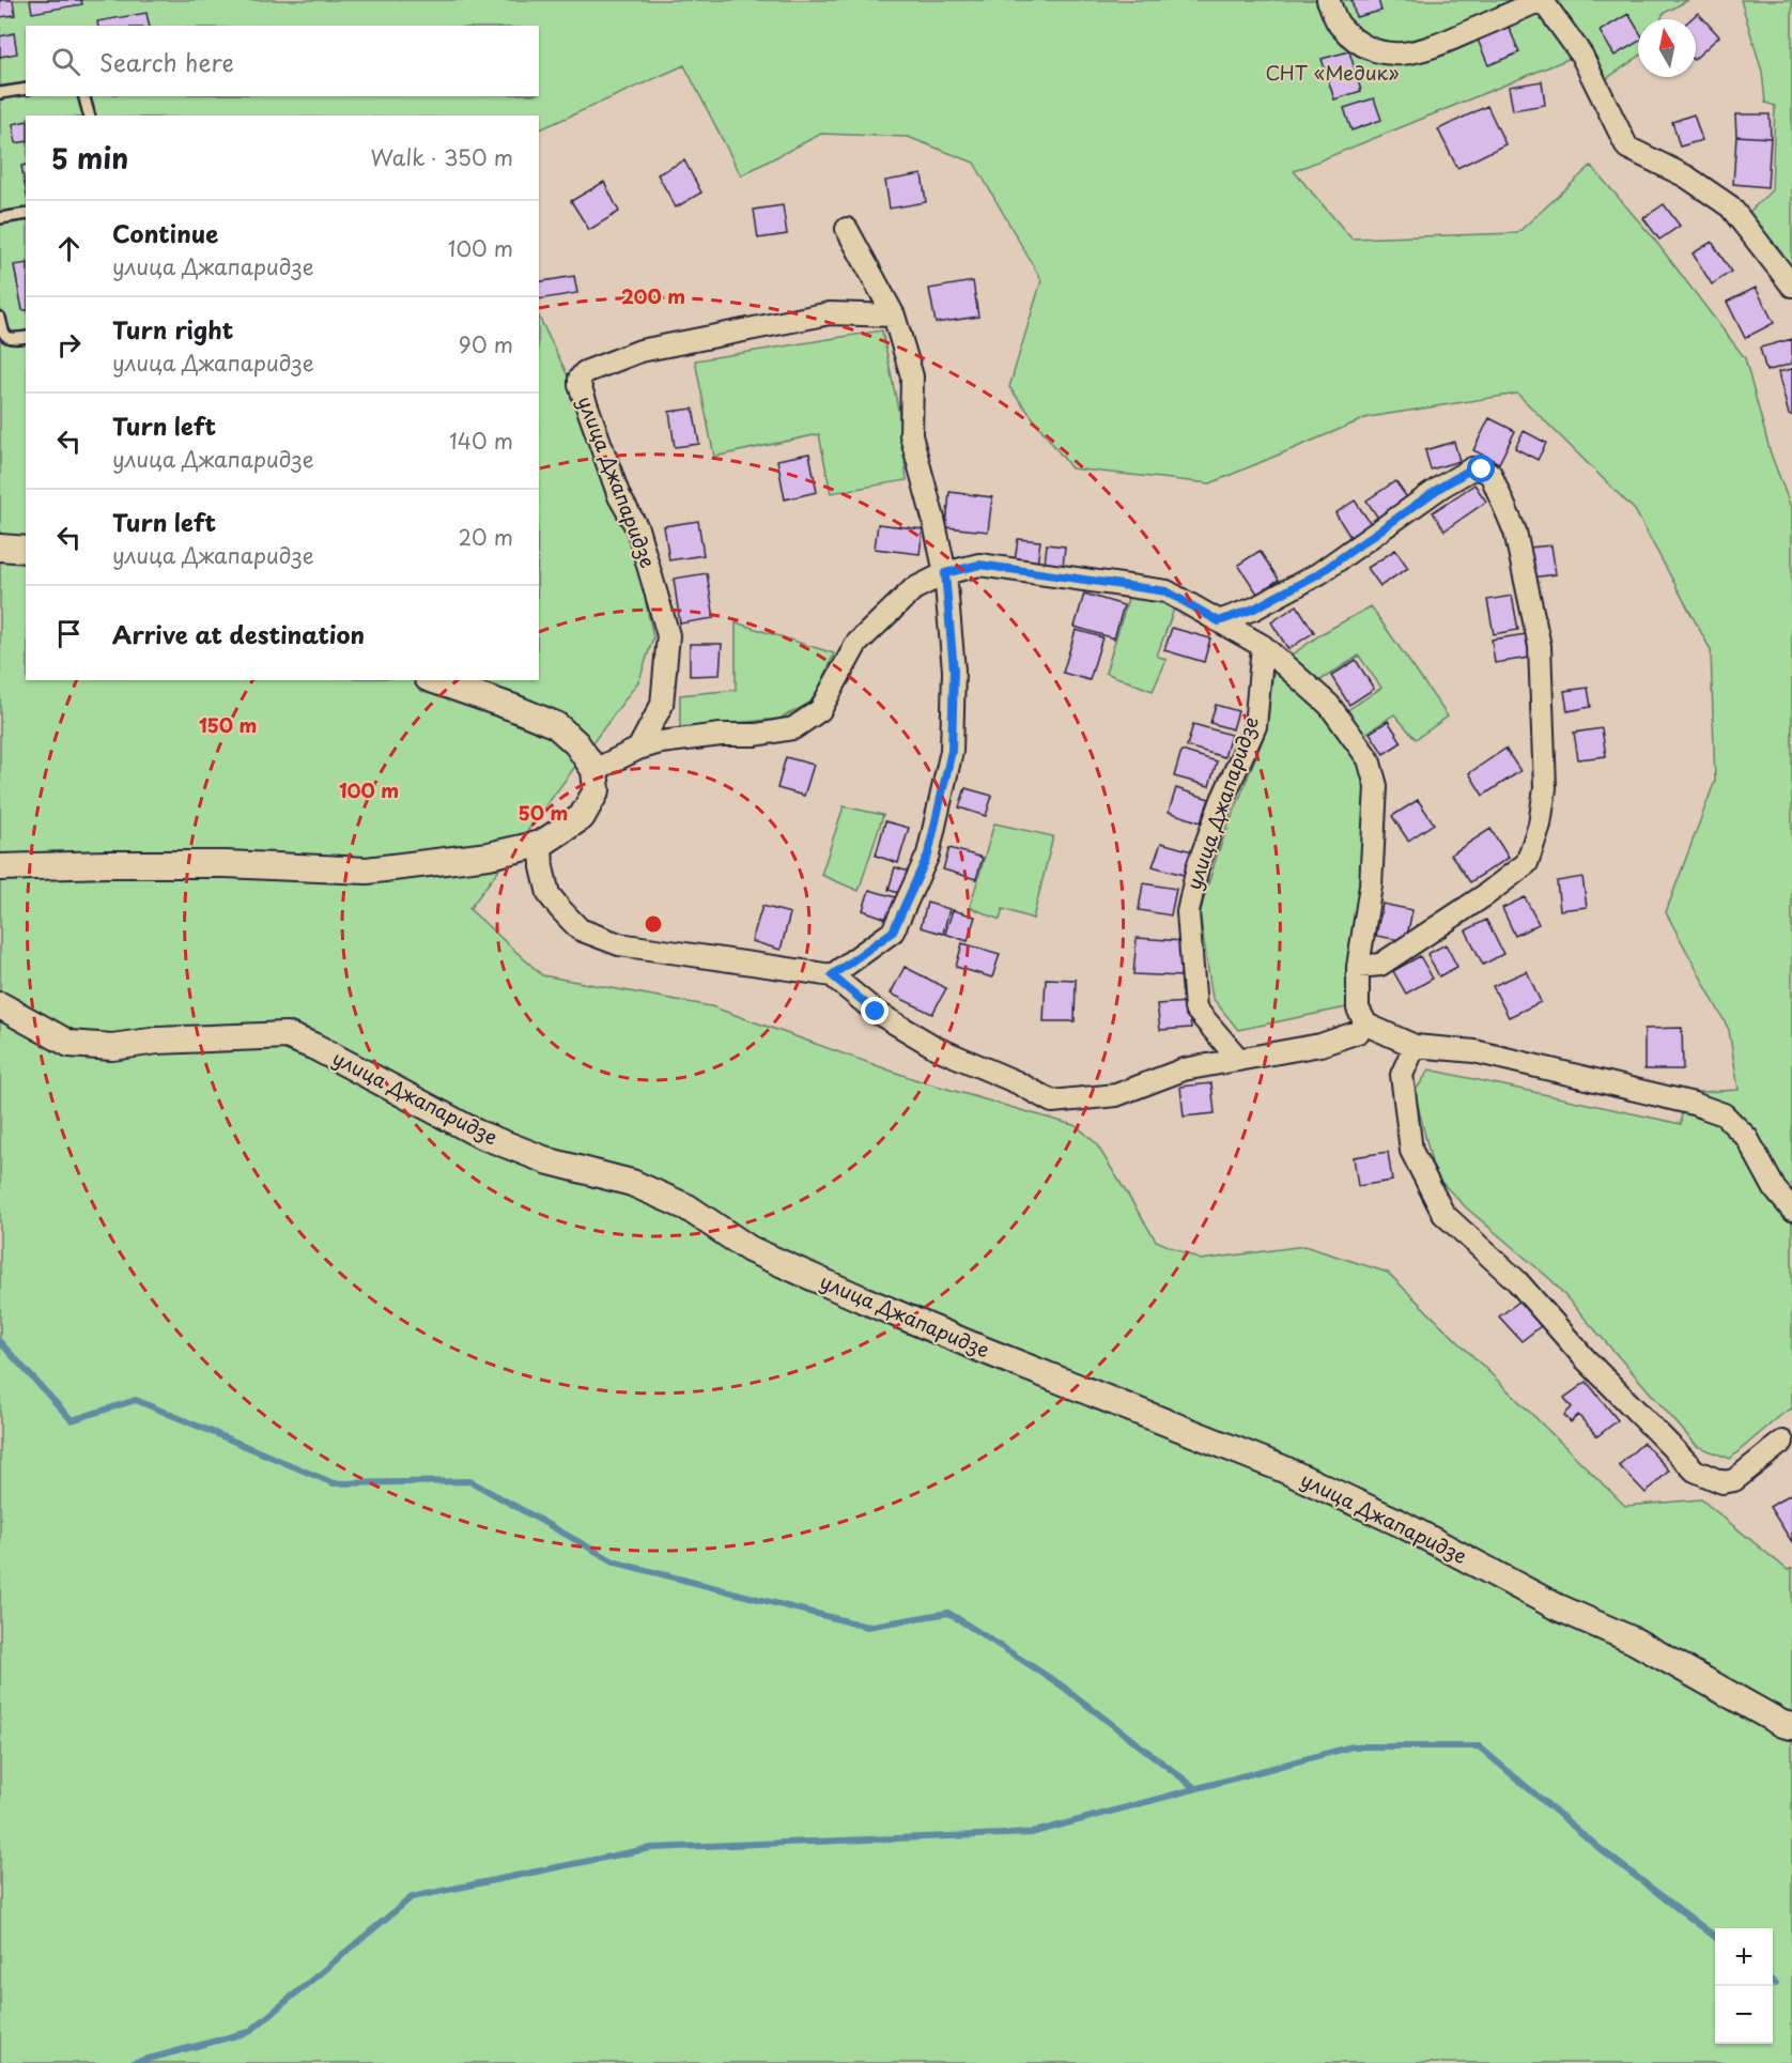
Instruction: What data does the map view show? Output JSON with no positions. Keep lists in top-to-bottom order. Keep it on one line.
{"streets":{"street":["улица Джапаридзе"]},"parks":["СНТ «Медик»"],"north":"top","page":{"search":"Search here","heading":["5 min","Walk · 350 m"],"list":[["Continue","улица Джапаридзе","100 m"],["Turn right","улица Джапаридзе","90 m"],["Turn left","улица Джапаридзе","140 m"],["Turn left","улица Джапаридзе","20 m"],"Arrive at destination"],"map_buttons":["+","−"]},"rings":["200 m","150 m","100 m","50 m"]}
